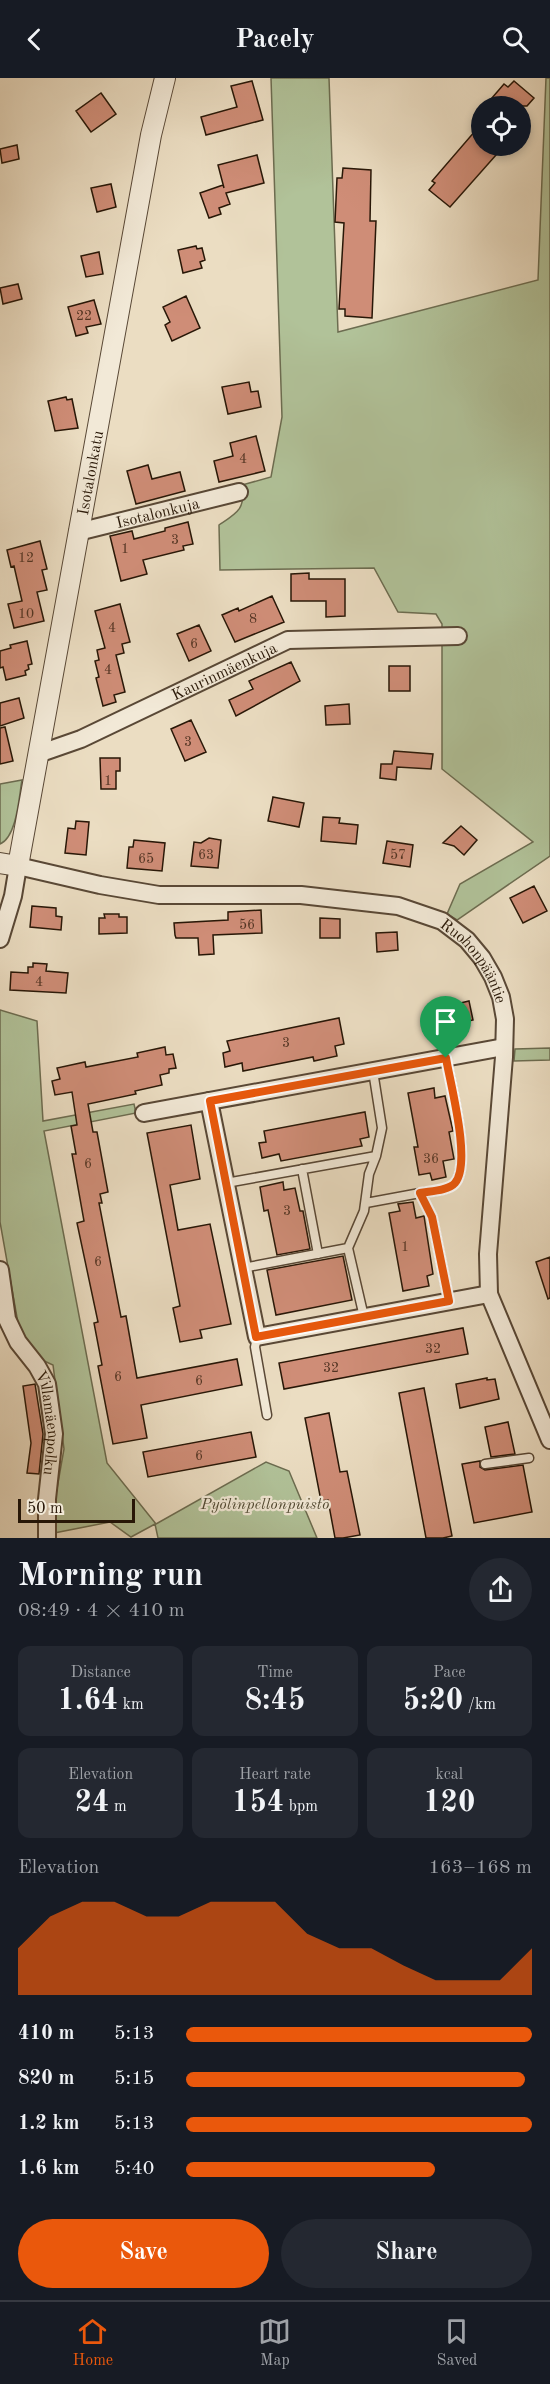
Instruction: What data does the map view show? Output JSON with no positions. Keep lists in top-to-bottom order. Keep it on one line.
{"streets":{"street":["Isotalonkatu","Isotalonkuja","Kaurinmäenkuja","Ruohonpääntie","Villamäenpolku"]},"crossings":[["Isotalonkatu","Isotalonkuja"],["Isotalonkatu","Kaurinmäenkuja"],["Isotalonkatu","Ruohonpääntie"]],"parks":["Pyölinpellonpuisto"],"house_numbers":["22","4","3","1","12","10","8","4","6","4","3","1","63","57","65","56","4","3","36","6","3","1","6","32","32","6","6","6"],"scale_bar":"50 m","page":{"header":"Pacely","scale":"50 m","heading":["Morning run","08:49 · 4 × 410 m"],"stats":[["Distance","1.64 km"],["Time","8:45"],["Pace","5:20 /km"],["Elevation","24 m"],["Heart rate","154 bpm"],["kcal","120"]],"chart":["Elevation","163–168 m"],"list":[{"name":"410 m","note":"5:13"},{"name":"820 m","note":"5:15"},{"name":"1.2 km","note":"5:13"},{"name":"1.6 km","note":"5:40"}],"buttons":["Save","Share"],"tabs":["Home","Map","Saved"]}}
